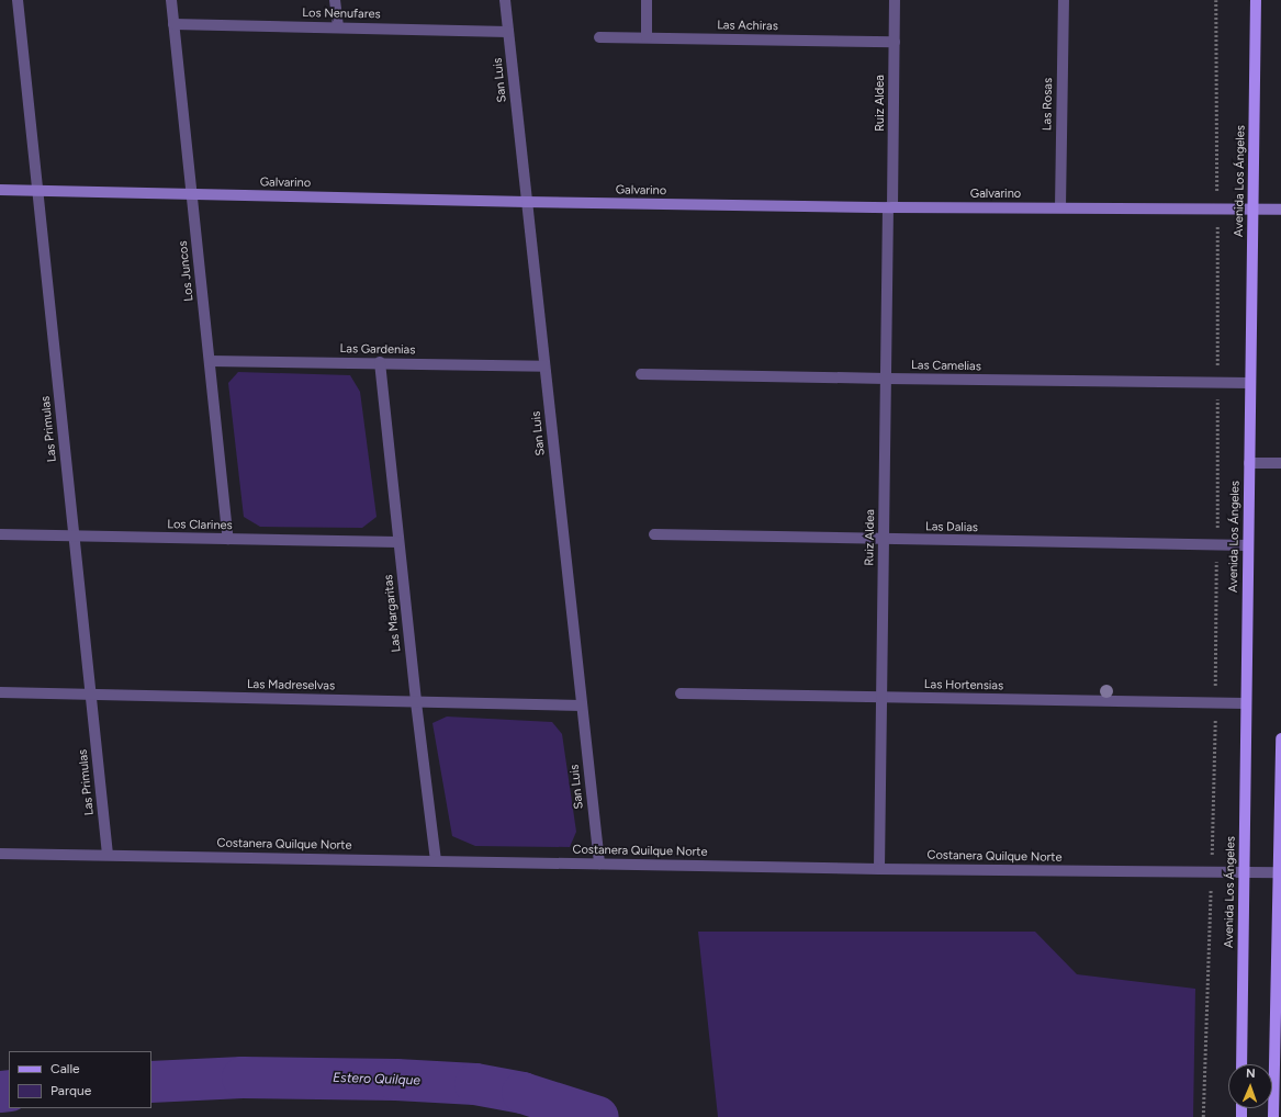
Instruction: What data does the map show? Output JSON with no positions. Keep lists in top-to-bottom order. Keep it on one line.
{"streets":{"main road":["Avenida Los Ángeles","Galvarino"],"street":["Los Nenufares","Las Achiras","San Luis","Ruiz Aldea","Las Rosas","Los Juncos","Las Gardenias","Las Camelias","Las Primulas","Los Clarines","Las Dalias","Las Margaritas","Las Madreselvas","Las Hortensias","Costanera Quilque Norte"]},"crossings":[["Los Nenufares","San Luis"],["Los Nenufares","Los Juncos"],["Las Achiras","Ruiz Aldea"],["San Luis","Galvarino"],["San Luis","Las Gardenias"],["San Luis","Las Madreselvas"],["San Luis","Costanera Quilque Norte"],["Ruiz Aldea","Galvarino"],["Ruiz Aldea","Las Camelias"],["Ruiz Aldea","Las Dalias"],["Ruiz Aldea","Las Hortensias"],["Ruiz Aldea","Costanera Quilque Norte"],["Las Rosas","Galvarino"],["Avenida Los Ángeles","Galvarino"],["Avenida Los Ángeles","Las Camelias"],["Avenida Los Ángeles","Las Dalias"],["Avenida Los Ángeles","Las Hortensias"],["Avenida Los Ángeles","Costanera Quilque Norte"],["Galvarino","Los Juncos"],["Galvarino","Las Primulas"],["Los Juncos","Las Gardenias"],["Los Juncos","Los Clarines"],["Las Gardenias","Las Margaritas"],["Las Primulas","Los Clarines"],["Las Primulas","Las Madreselvas"],["Las Primulas","Costanera Quilque Norte"],["Los Clarines","Las Margaritas"],["Las Margaritas","Las Madreselvas"],["Las Margaritas","Costanera Quilque Norte"]],"water":["Estero Quilque"],"legend":["Calle","Parque"],"north":"top"}
